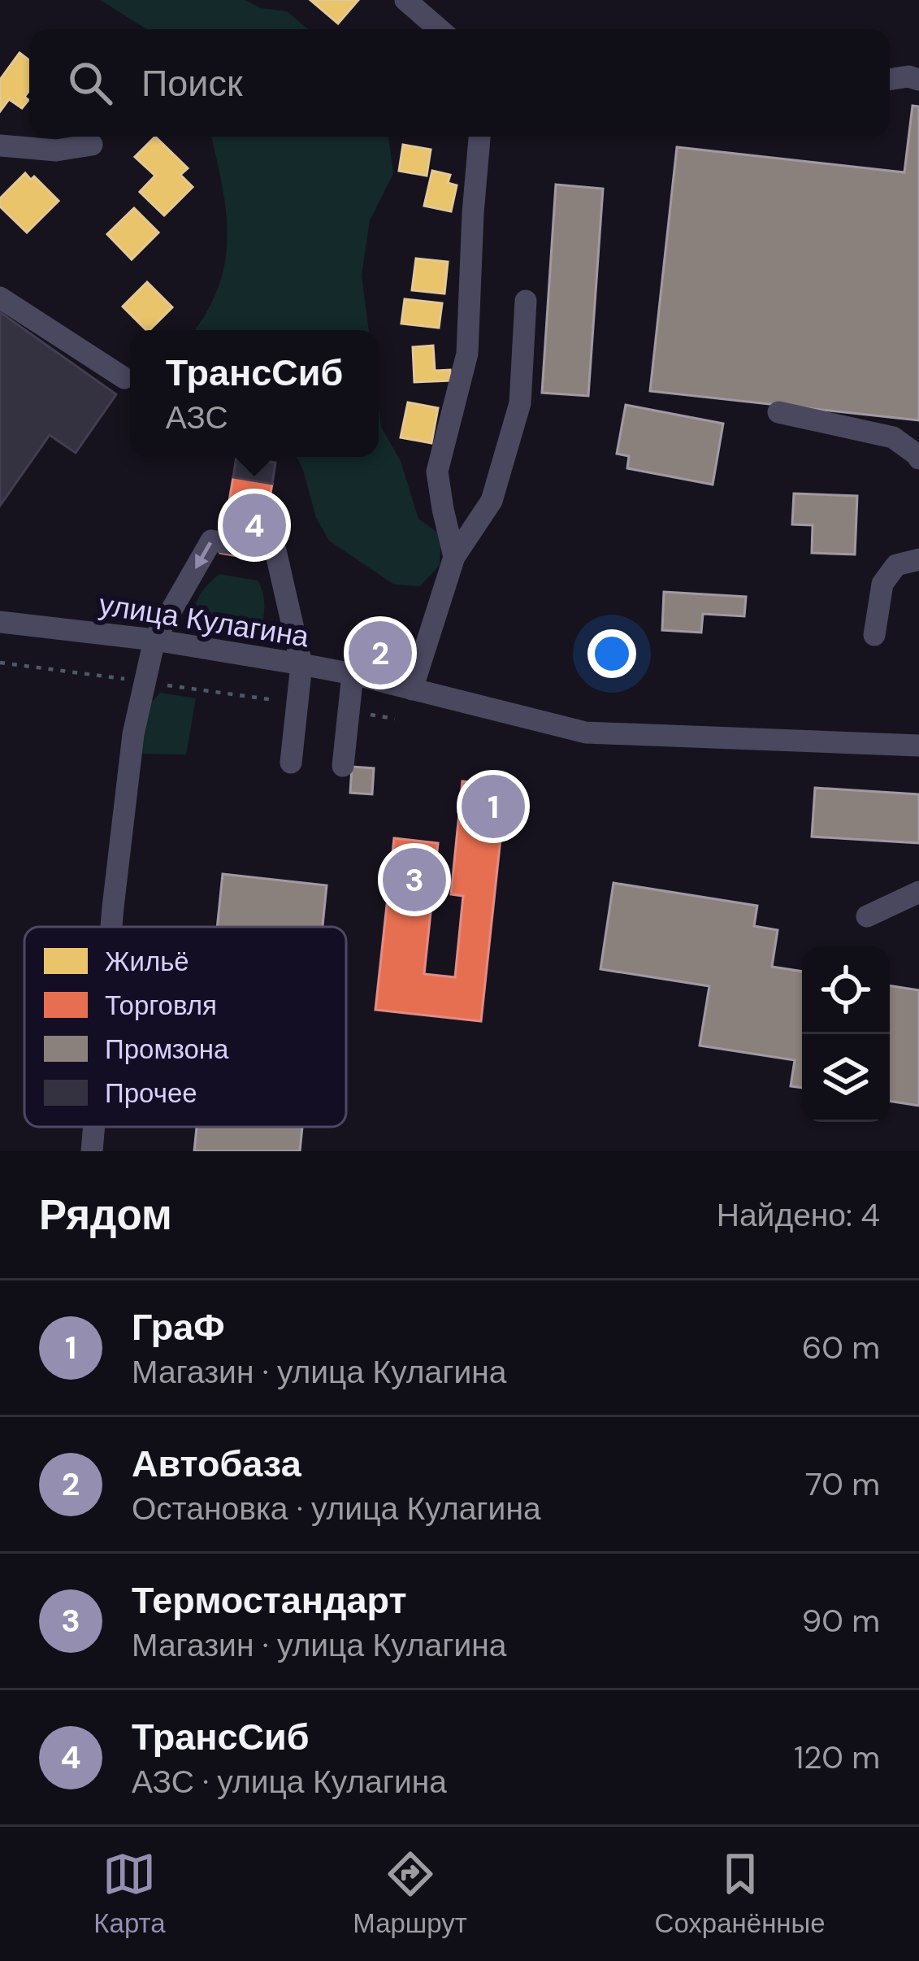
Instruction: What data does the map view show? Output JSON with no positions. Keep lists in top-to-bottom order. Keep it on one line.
{"streets":{"street":["улица Кулагина"]},"legend":["Жильё","Торговля","Промзона","Прочее"],"page":{"search":"Поиск","popup":["ТрансСиб","АЗС"],"pins":["4","2","1","3"],"heading":["Рядом","Найдено: 4"],"list":[{"mark":"1","name":"ГраФ","note":"Магазин · улица Кулагина","value":"60 m"},{"mark":"2","name":"Автобаза","note":"Остановка · улица Кулагина","value":"70 m"},{"mark":"3","name":"Термостандарт","note":"Магазин · улица Кулагина","value":"90 m"},{"mark":"4","name":"ТрансСиб","note":"АЗС · улица Кулагина","value":"120 m"}],"nav":["Карта","Маршрут","Сохранённые"]}}
